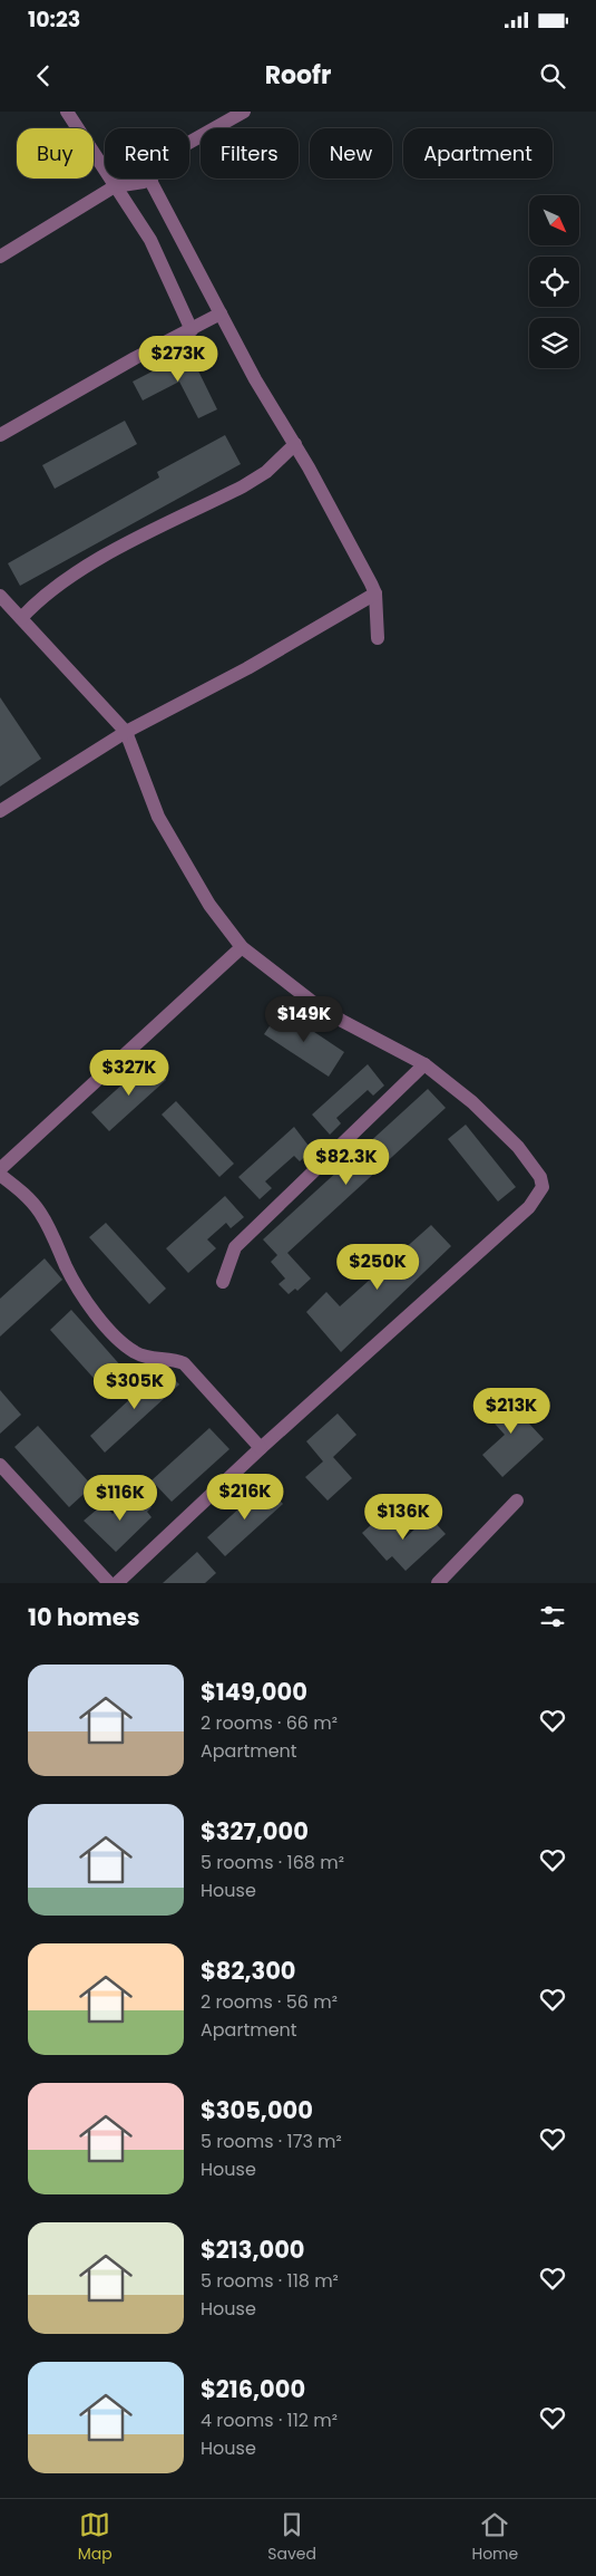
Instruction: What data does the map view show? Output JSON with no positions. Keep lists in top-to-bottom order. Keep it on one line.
{"north":"bottom right","page":{"status":"10:23","header":"Roofr","chip":["Buy","Rent","Filters","New","Apartment"],"price":["$273K","$149K","$327K","$82.3K","$250K","$305K","$213K","$216K","$116K","$136K"],"heading":"10 homes","list":[{"name":"$149,000","note":"2 rooms · 66 m² · Apartment"},{"name":"$327,000","note":"5 rooms · 168 m² · House"},{"name":"$82,300","note":"2 rooms · 56 m² · Apartment"},{"name":"$305,000","note":"5 rooms · 173 m² · House"},{"name":"$213,000","note":"5 rooms · 118 m² · House"},{"name":"$216,000","note":"4 rooms · 112 m² · House"}],"tabs":["Map","Saved","Home"]}}
